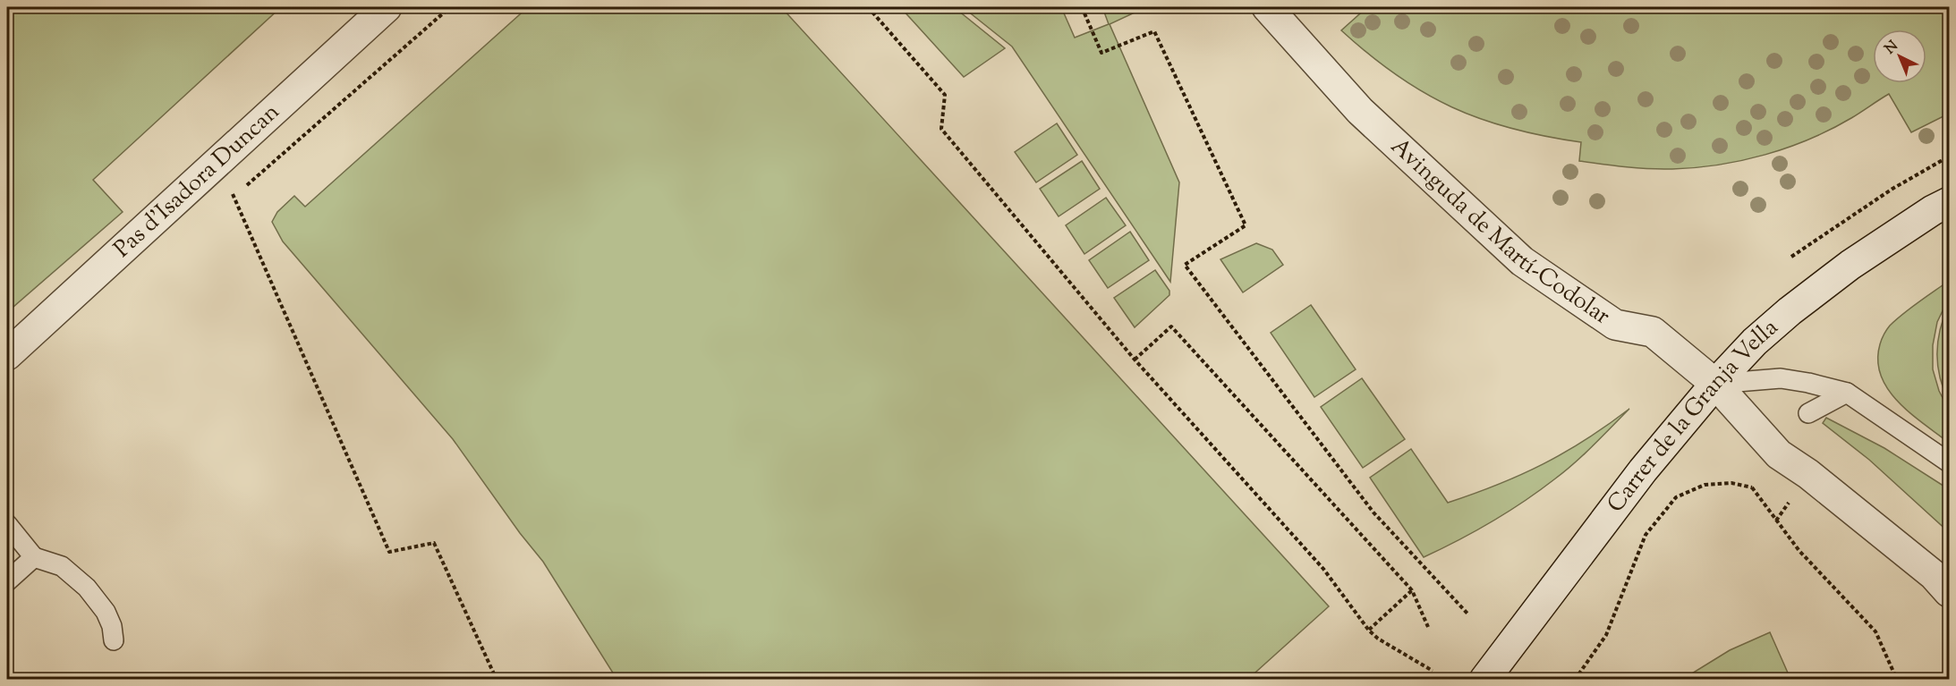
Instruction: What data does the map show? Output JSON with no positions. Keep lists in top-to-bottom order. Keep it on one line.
{"streets":{"street":["Pas d'Isadora Duncan","Avinguda de Martí-Codolar","Carrer de la Granja Vella"]},"crossings":[["Avinguda de Martí-Codolar","Carrer de la Granja Vella"]],"north":"top left"}
